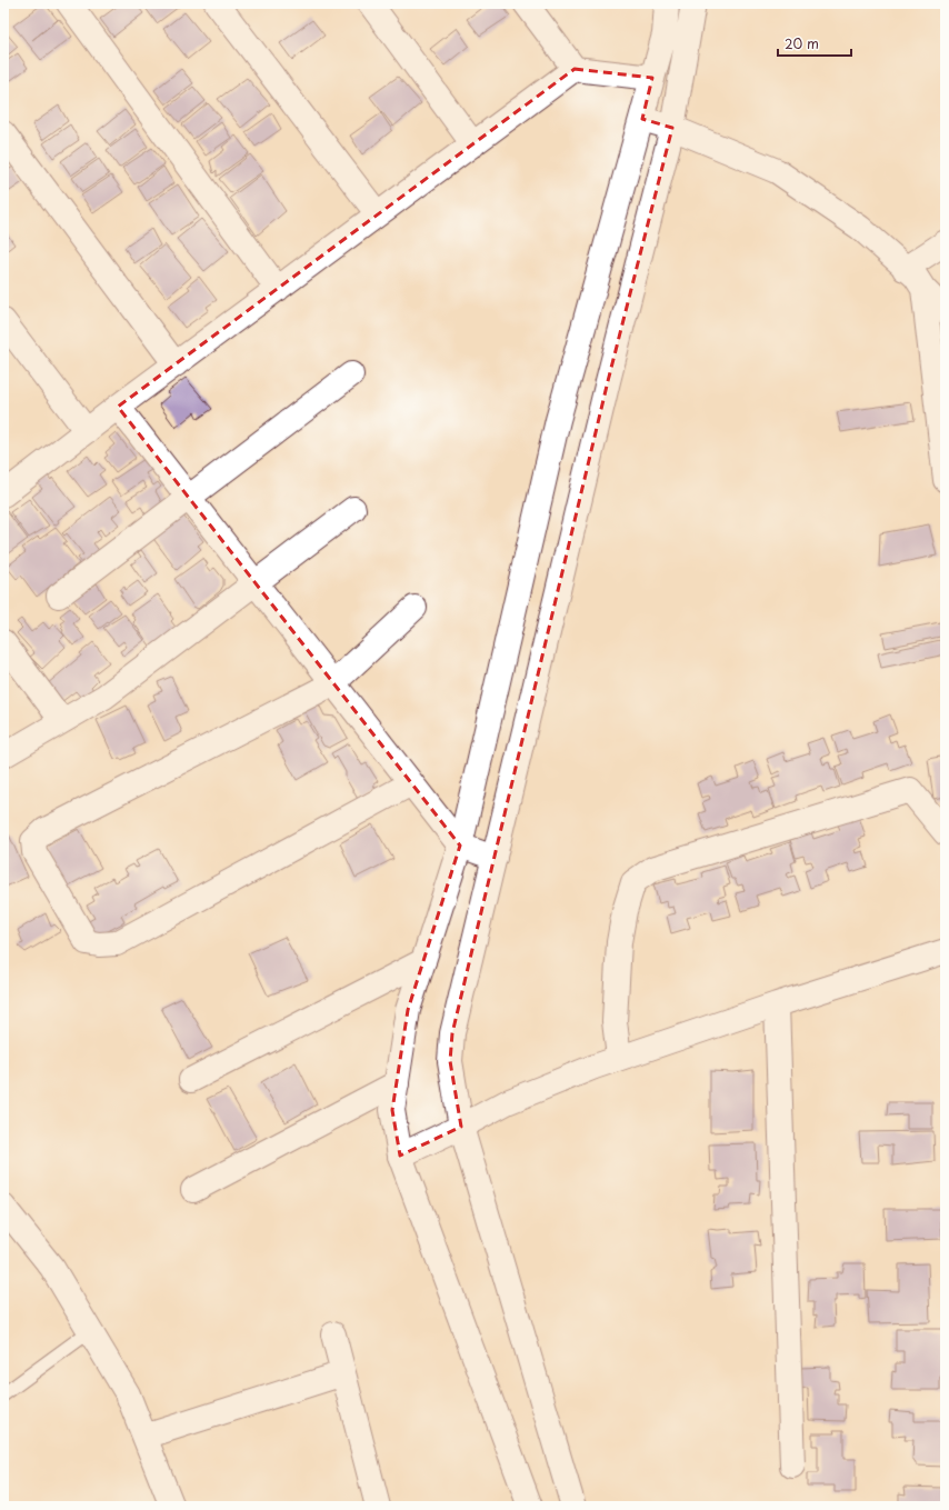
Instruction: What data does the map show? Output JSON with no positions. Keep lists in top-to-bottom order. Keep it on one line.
{"scale_bar":"20 m"}
